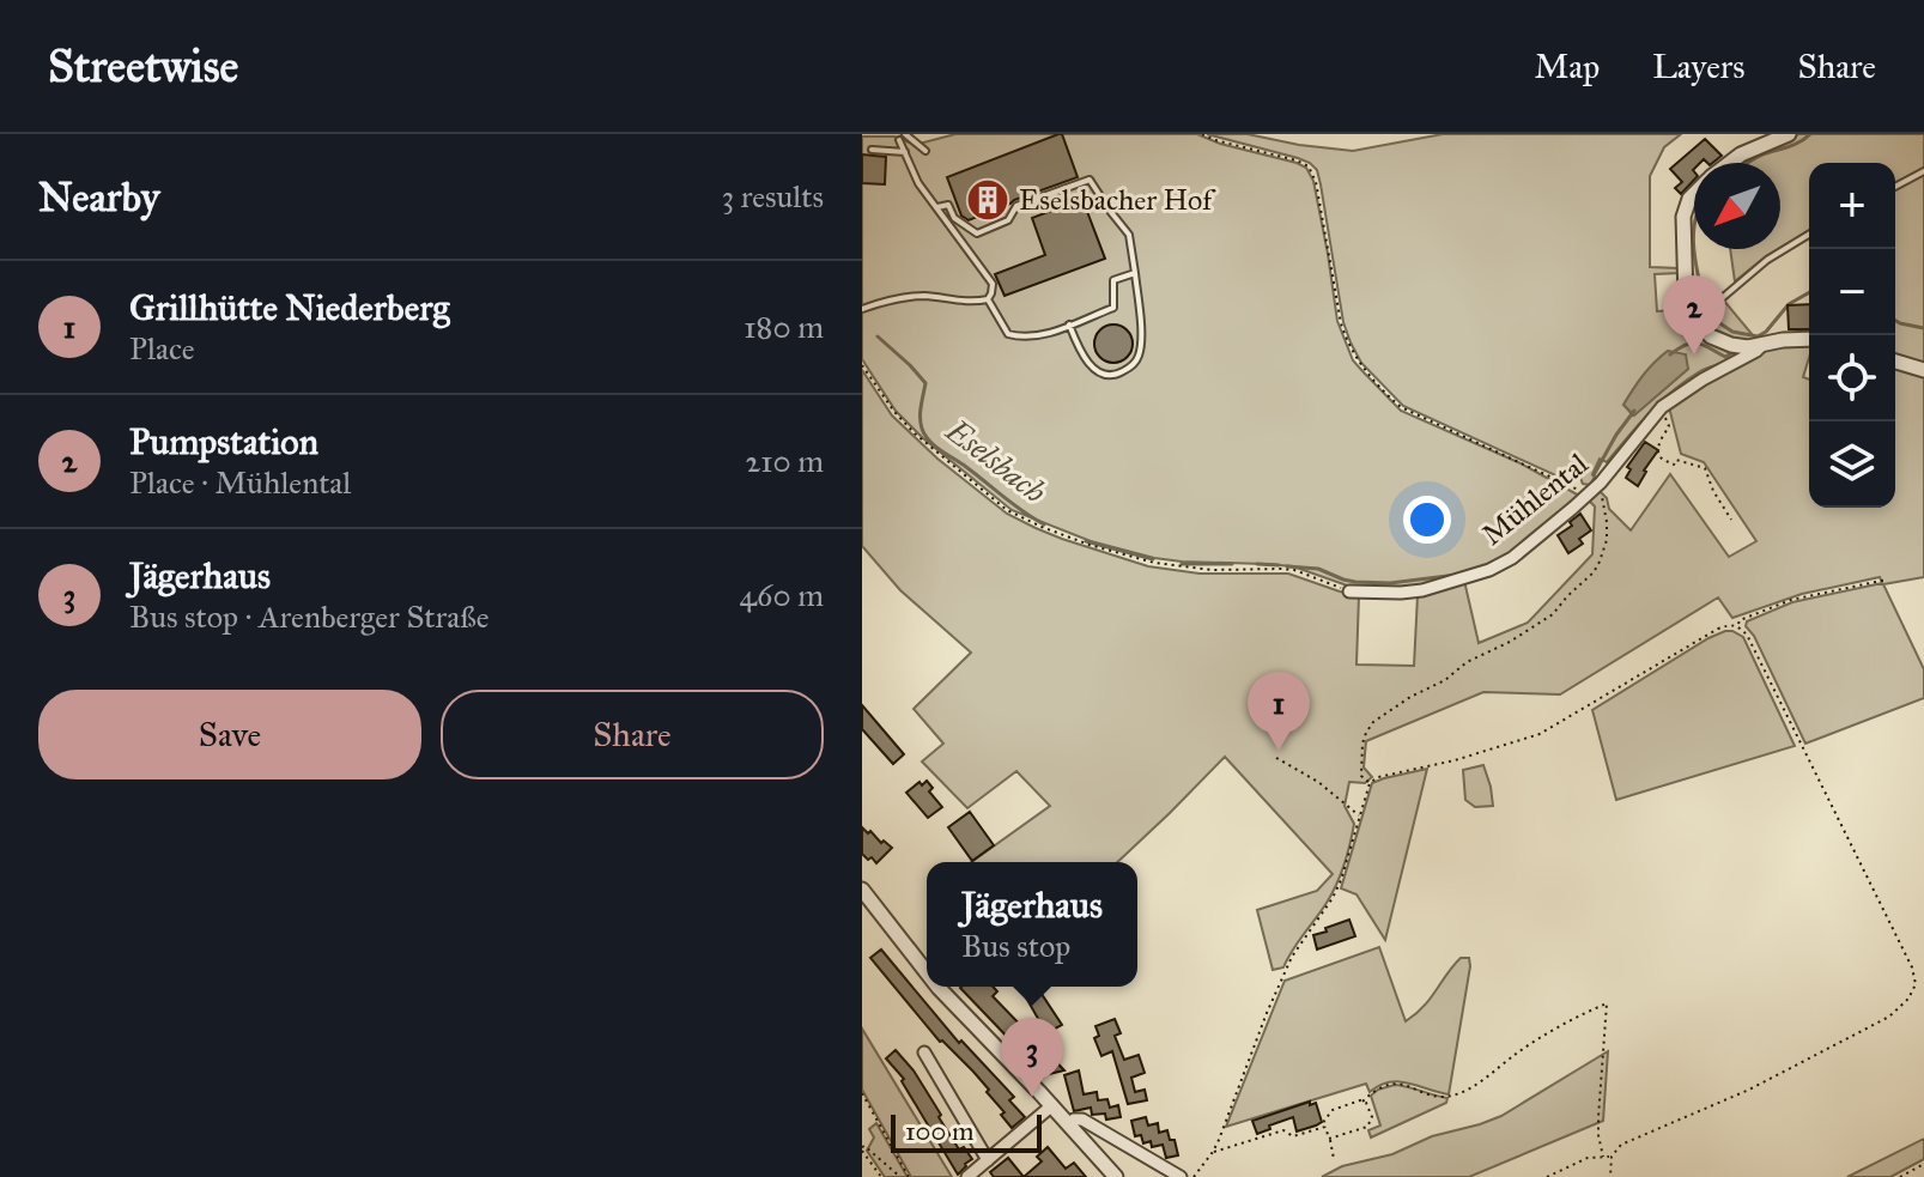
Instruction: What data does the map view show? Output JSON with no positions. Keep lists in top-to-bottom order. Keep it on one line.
{"streets":{"street":["Mühlental"]},"water":["Eselsbach"],"places":{"building":["Eselsbacher Hof"]},"scale_bar":"100 m","north":"bottom left","page":{"header":"Streetwise","nav":["Map","Layers","Share"],"heading":["Nearby","3 results"],"map_buttons":["+","−"],"list":[{"mark":"1","name":"Grillhütte Niederberg","note":"Place","value":"180 m"},{"mark":"2","name":"Pumpstation","note":"Place · Mühlental","value":"210 m"},{"mark":"3","name":"Jägerhaus","note":"Bus stop · Arenberger Straße","value":"460 m"}],"pins":["2","1","3"],"buttons":["Save","Share"],"popup":["Jägerhaus","Bus stop"],"scale":"100 m"}}
